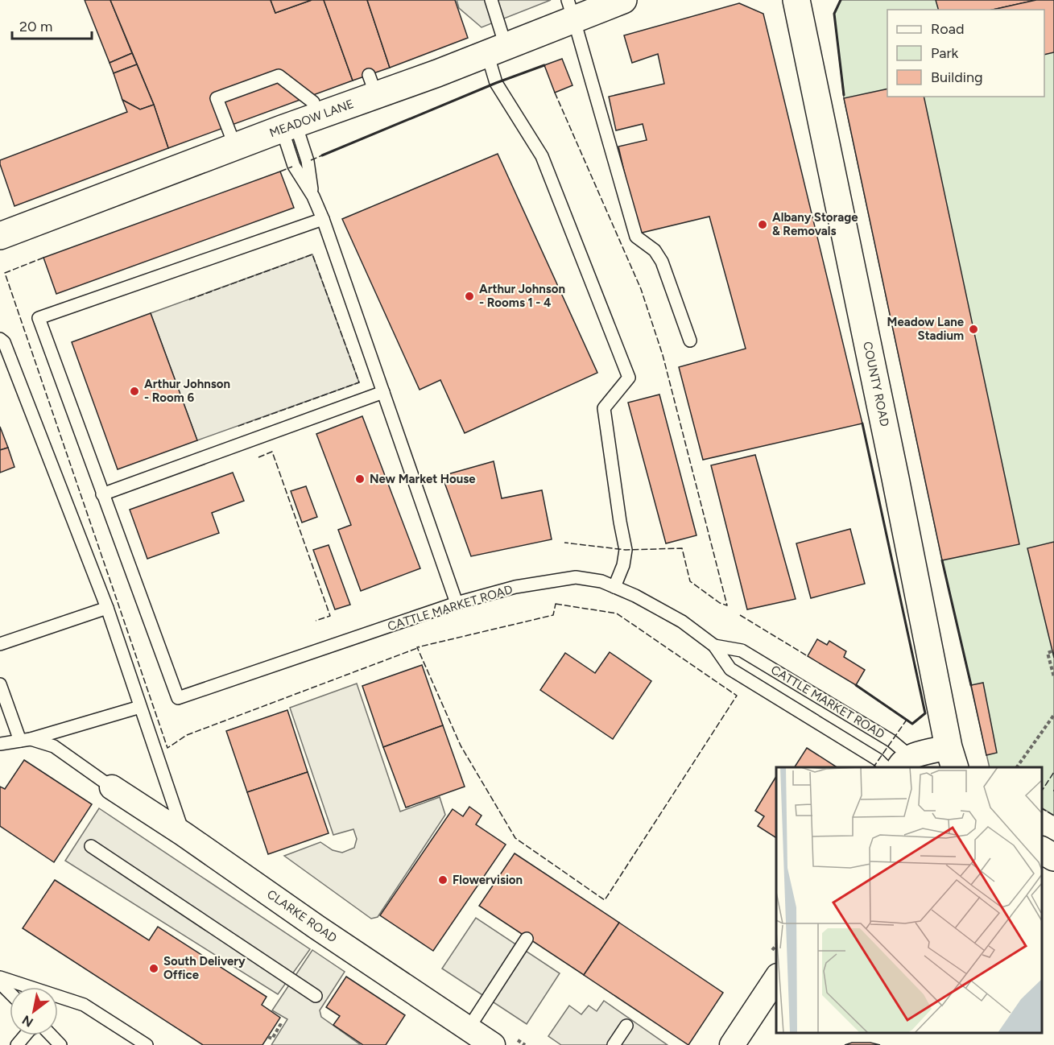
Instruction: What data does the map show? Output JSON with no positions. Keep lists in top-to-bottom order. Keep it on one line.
{"streets":{"highway":["MEADOW LANE","COUNTY ROAD"],"street":["CLARKE ROAD"],"lane":["CATTLE MARKET ROAD"]},"places":["Albany Storage & Removals","Arthur Johnson - Rooms 1 - 4","Meadow Lane Stadium","Arthur Johnson - Room 6","New Market House","Flowervision","South Delivery Office"],"legend":["Road","Park","Building"],"scale_bar":"20 m","north":"bottom left"}
